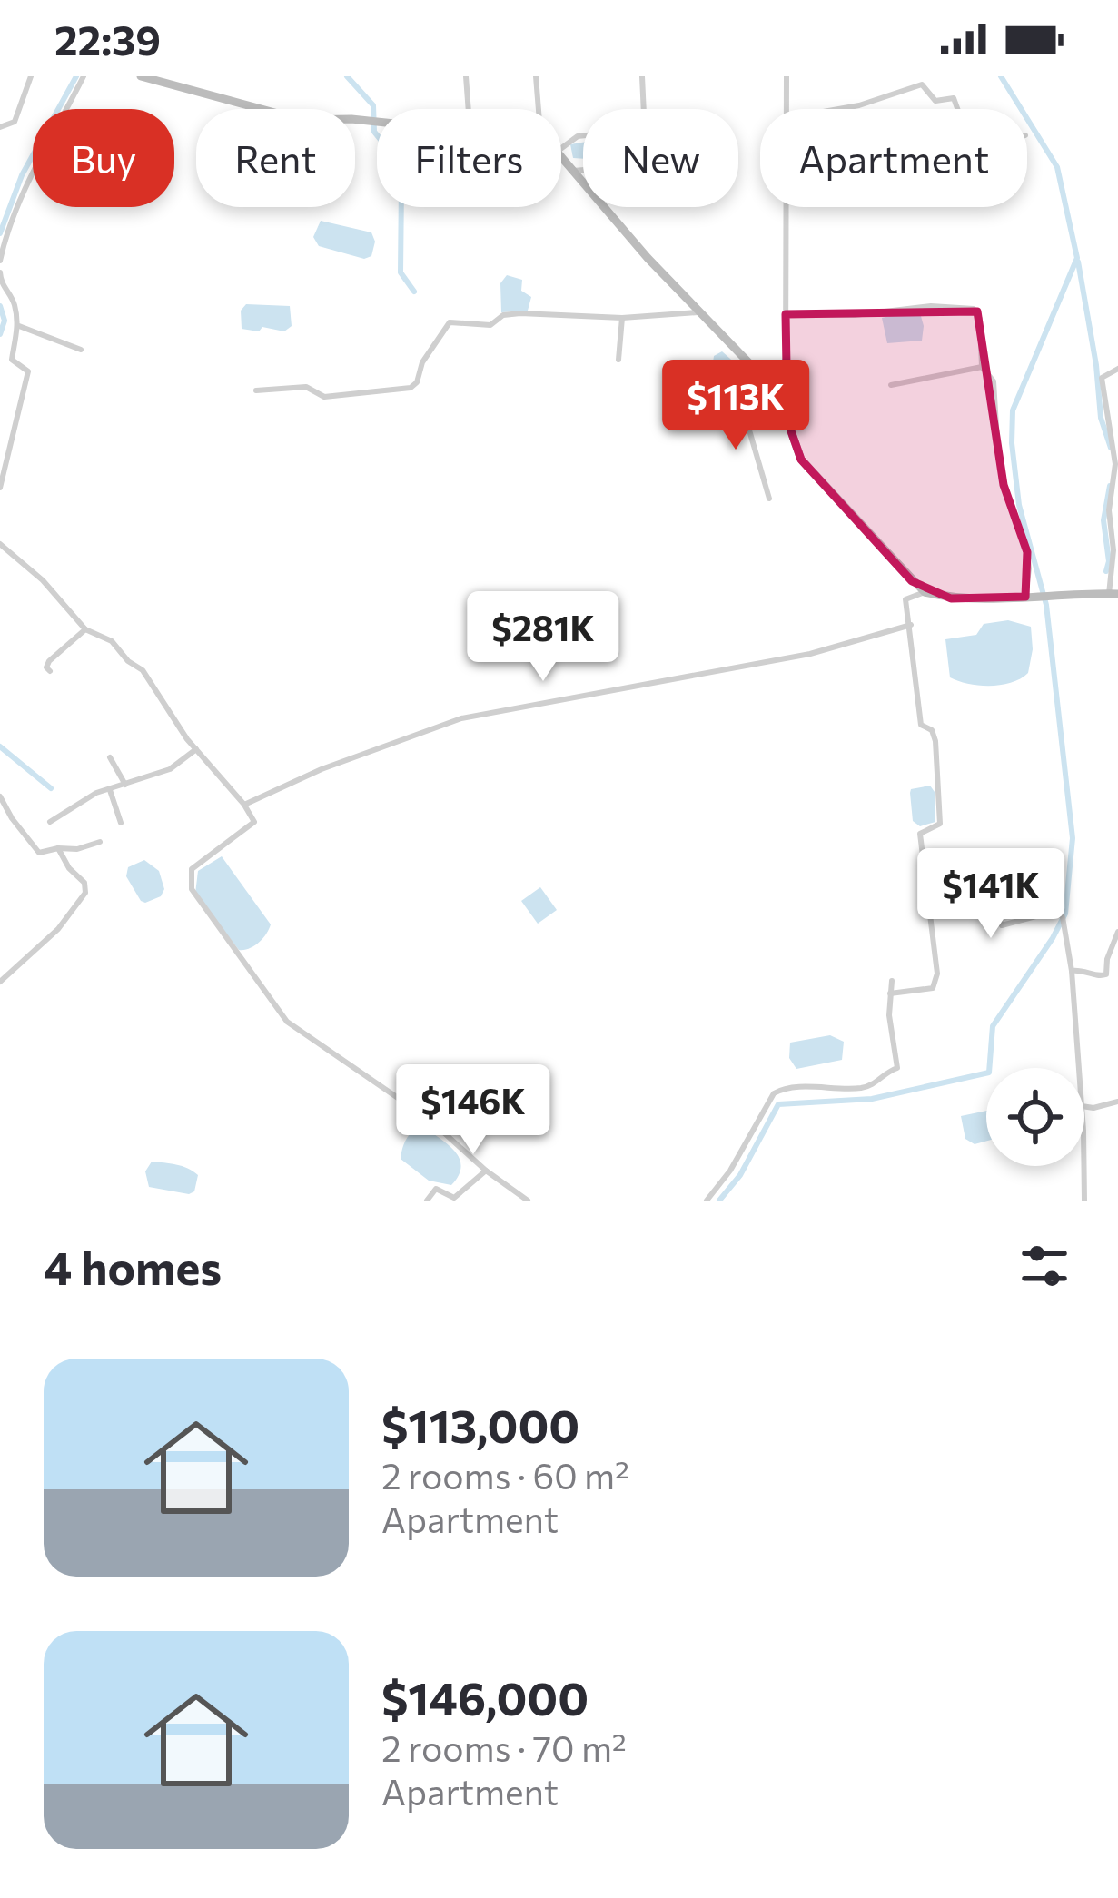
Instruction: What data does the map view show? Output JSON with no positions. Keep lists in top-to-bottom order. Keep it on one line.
{"page":{"status":"22:39","chip":["Buy","Rent","Filters","New","Apartment"],"price":["$113K","$281K","$141K","$146K"],"heading":"4 homes","list":[{"name":"$113,000","note":"2 rooms · 60 m² · Apartment"},{"name":"$146,000","note":"2 rooms · 70 m² · Apartment"}]}}
